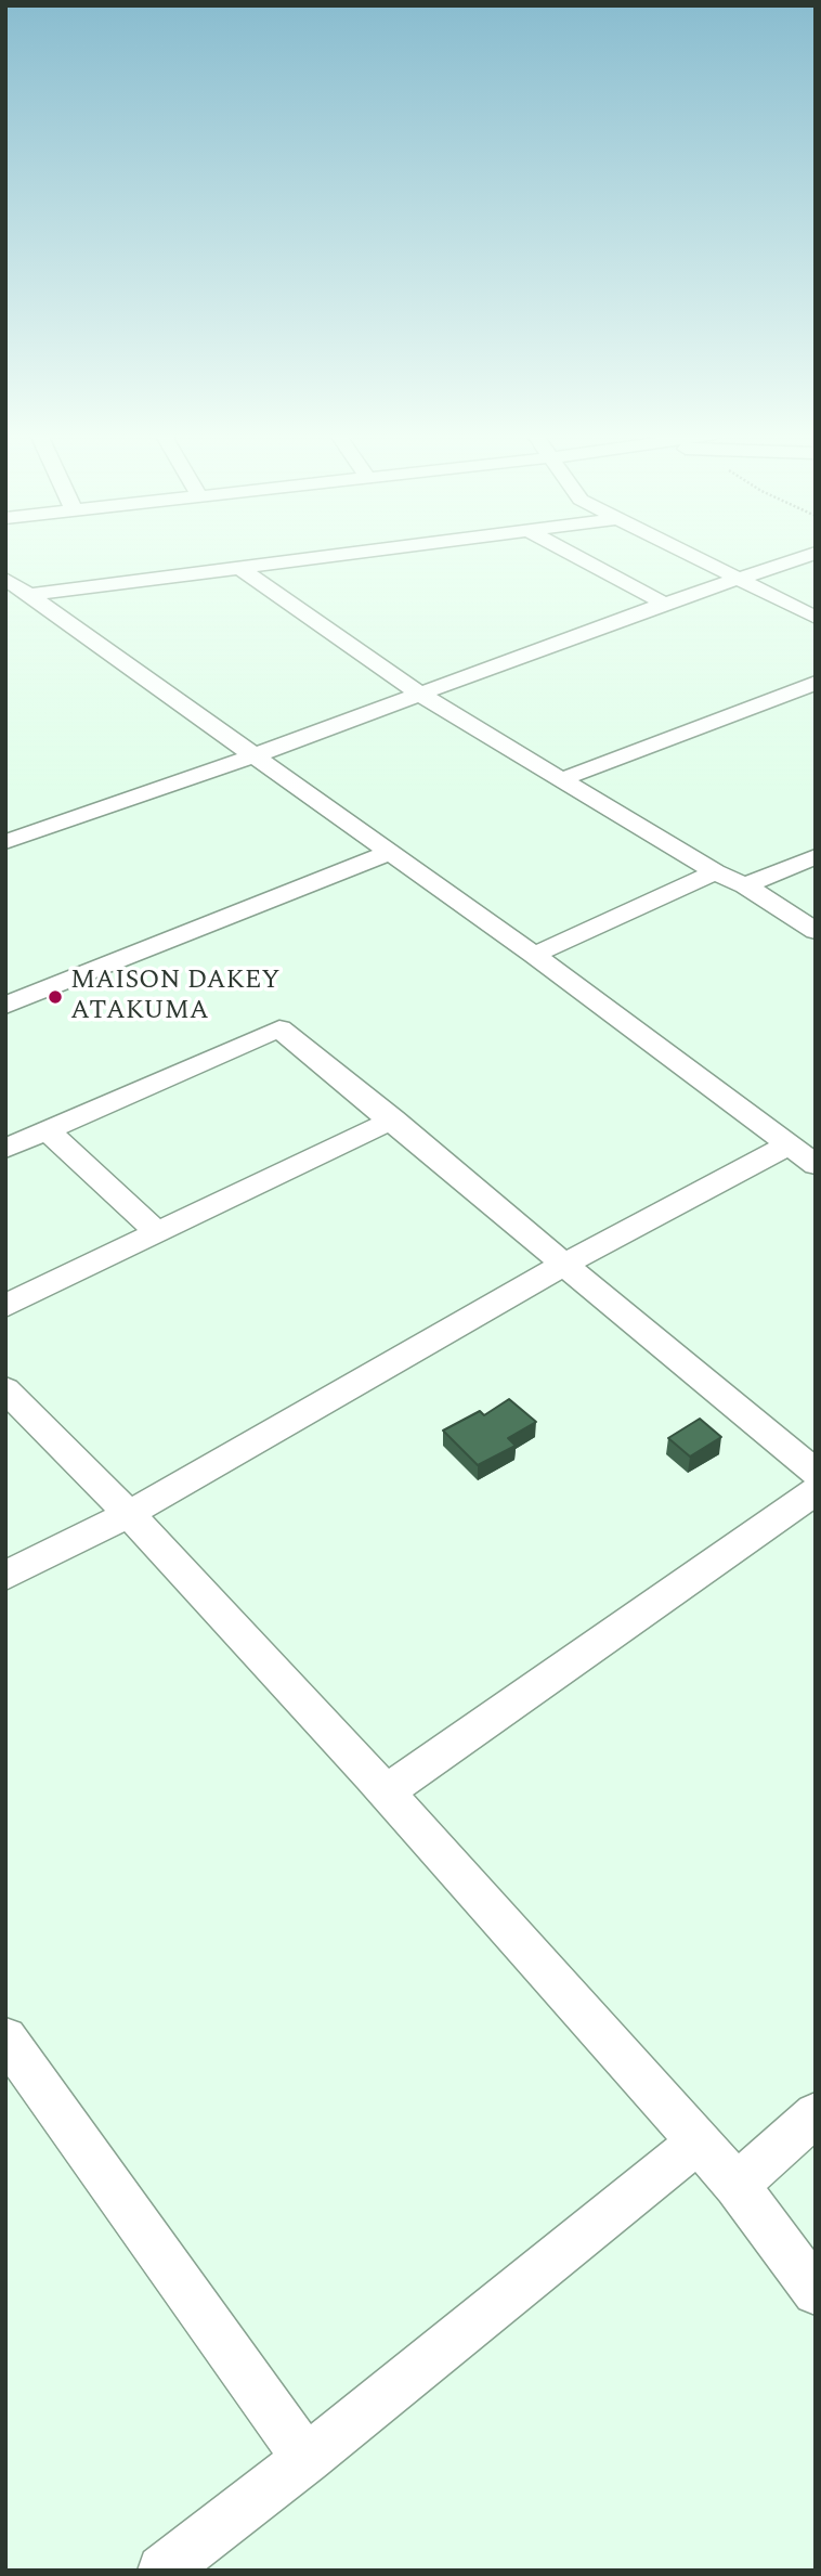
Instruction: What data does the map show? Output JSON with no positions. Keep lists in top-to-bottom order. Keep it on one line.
{"places":["MAISON DAKEY ATAKUMA"]}
